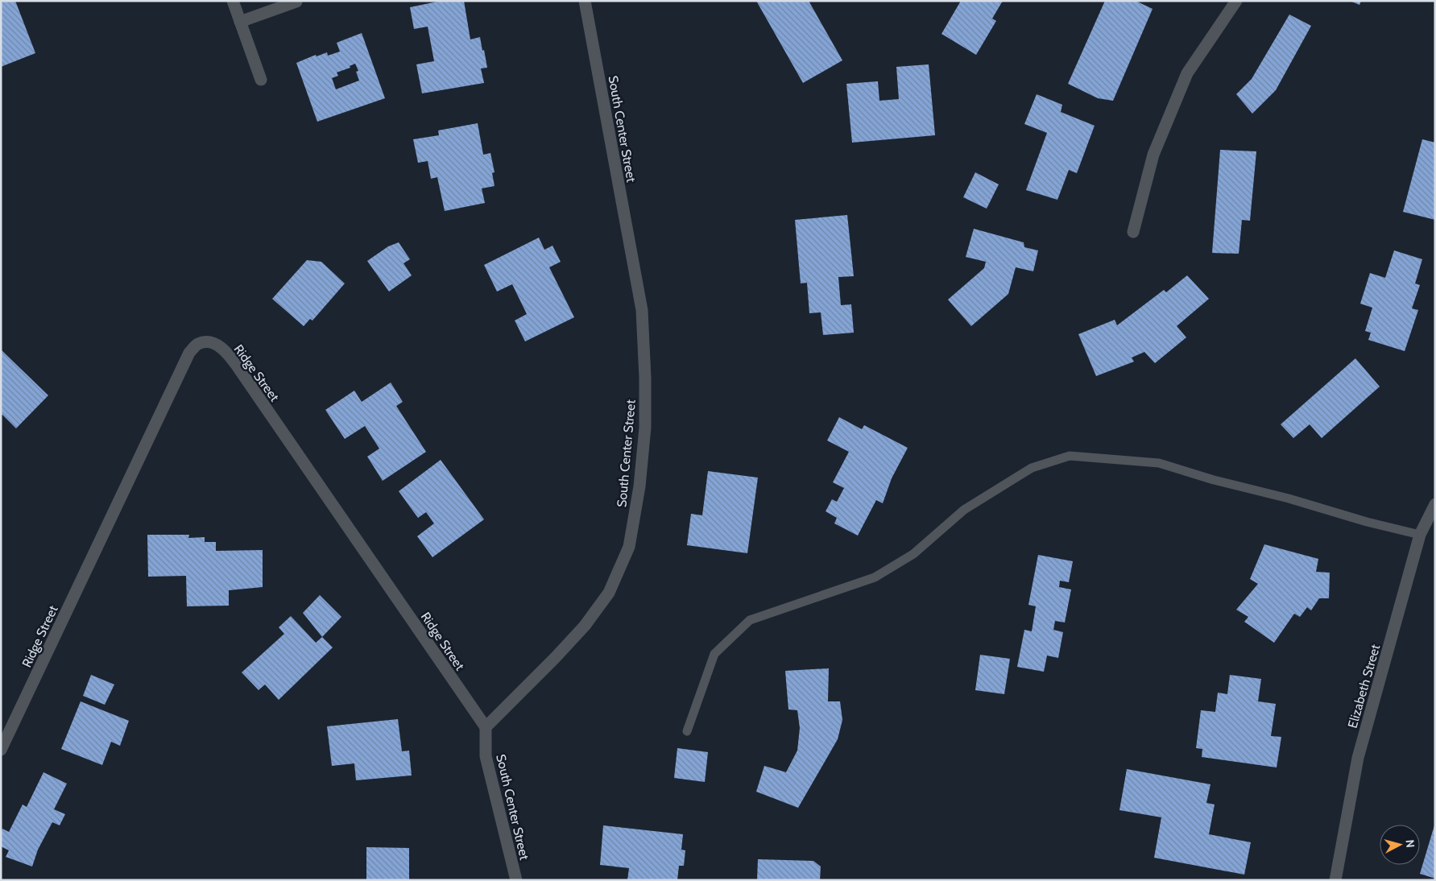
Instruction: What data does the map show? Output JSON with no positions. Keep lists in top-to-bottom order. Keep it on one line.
{"streets":{"street":["South Center Street","Ridge Street","Elizabeth Street"]},"crossings":[["South Center Street","Ridge Street"]],"north":"right"}
